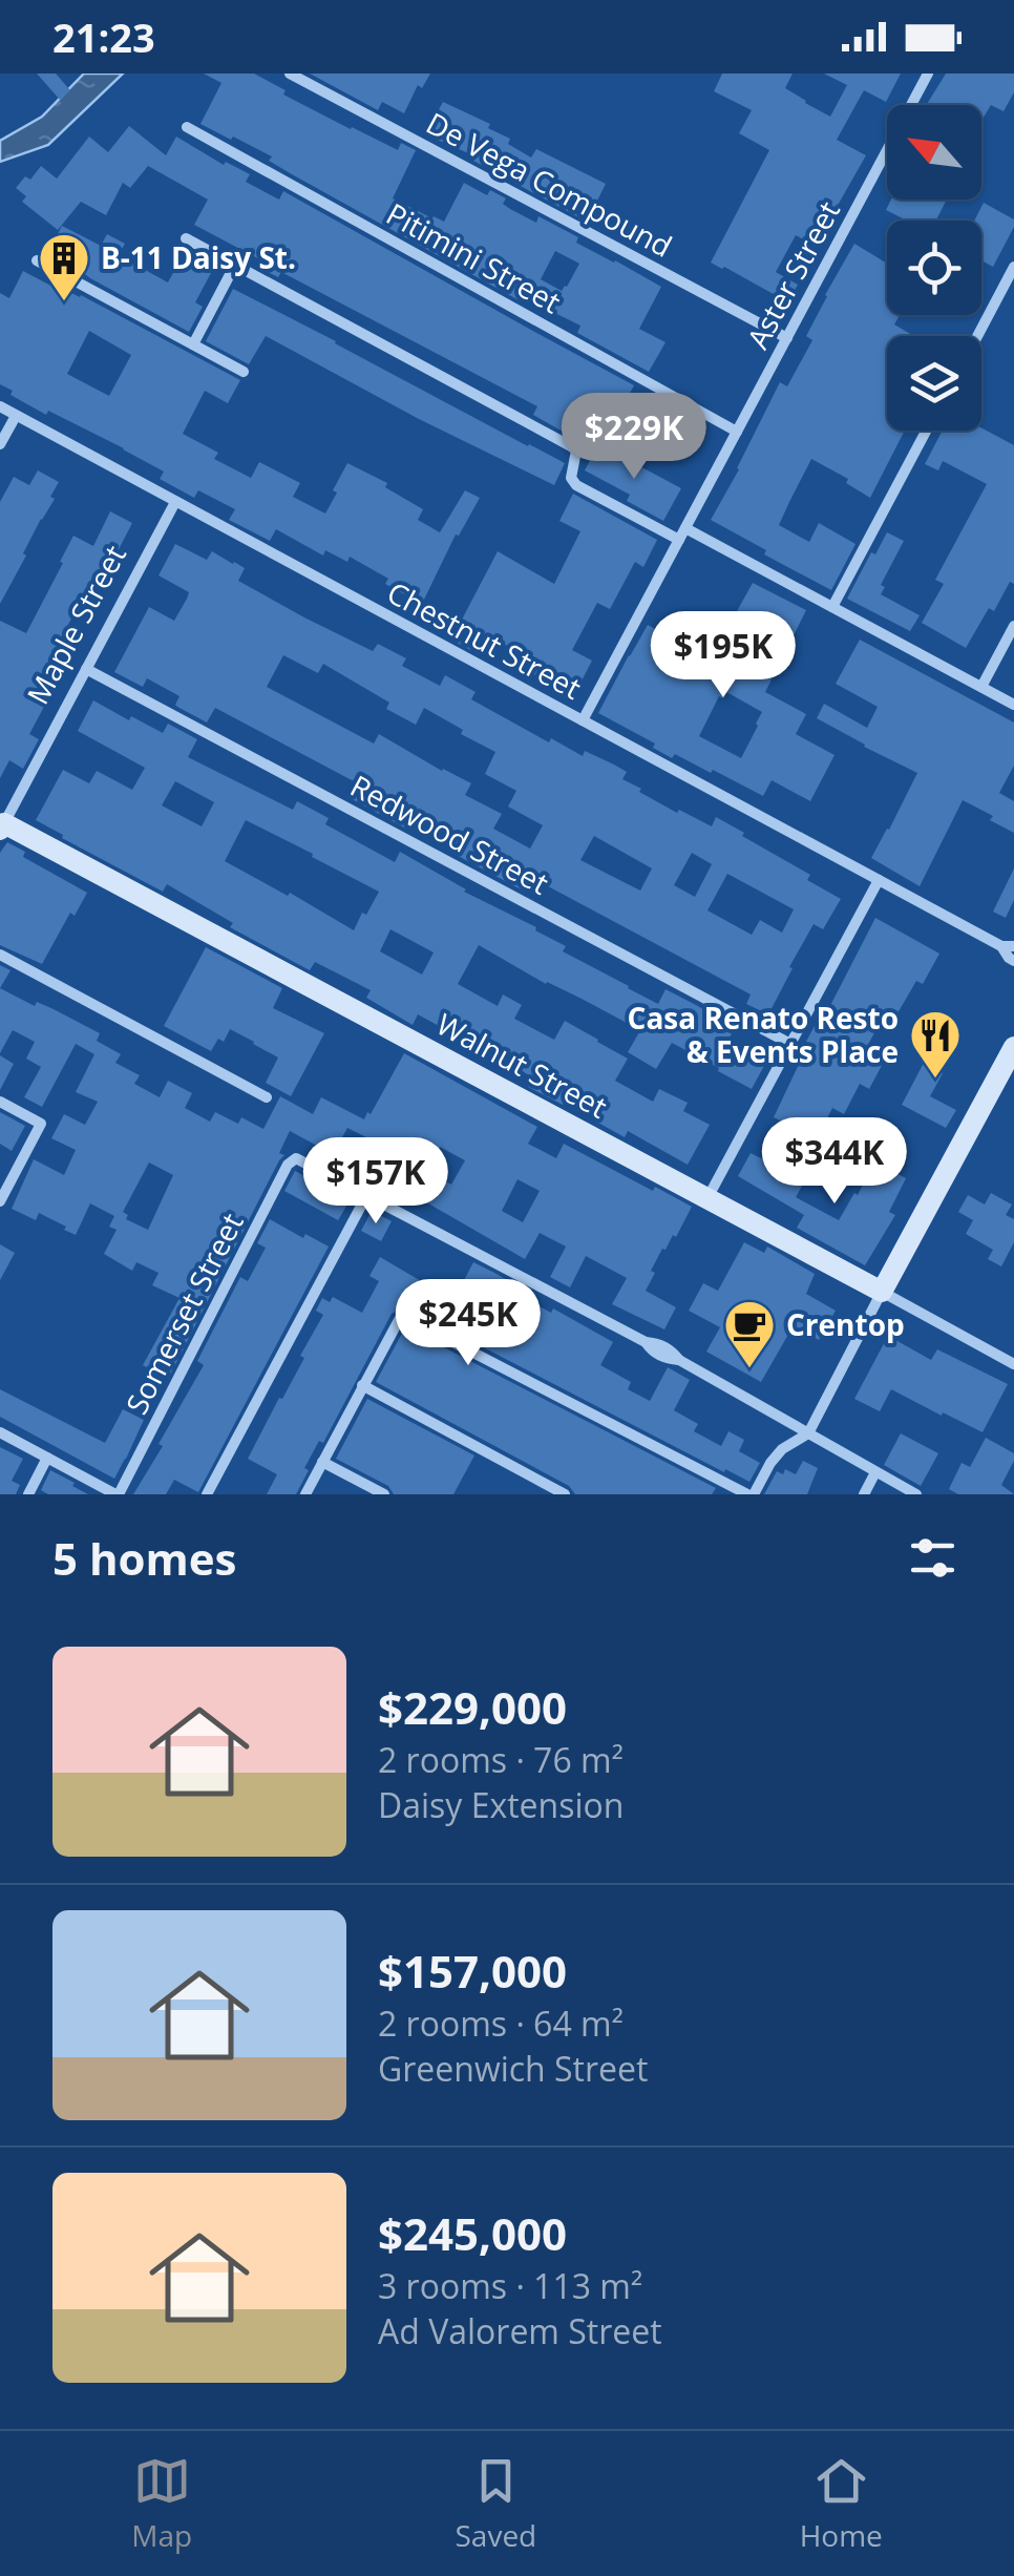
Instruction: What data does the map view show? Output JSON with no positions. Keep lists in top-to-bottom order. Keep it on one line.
{"streets":{"street":["De Vega Compound","Pitimini Street","Aster Street","Maple Street","Chestnut Street","Redwood Street","Walnut Street","Somerset Street"]},"crossings":[["De Vega Compound","Aster Street"],["Pitimini Street","Aster Street"],["Aster Street","Chestnut Street"],["Maple Street","Chestnut Street"],["Maple Street","Redwood Street"],["Maple Street","Walnut Street"]],"places":{"building":["B-11 Daisy St."],"restaurant":["Casa Renato Resto & Events Place"],"cafe":["Crentop"]},"north":"top left","page":{"status":"21:23","price":["$229K","$195K","$344K","$157K","$245K"],"heading":"5 homes","list":[{"name":"$229,000","note":"2 rooms · 76 m² · Daisy Extension"},{"name":"$157,000","note":"2 rooms · 64 m² · Greenwich Street"},{"name":"$245,000","note":"3 rooms · 113 m² · Ad Valorem Street"}],"tabs":["Map","Saved","Home"]}}
